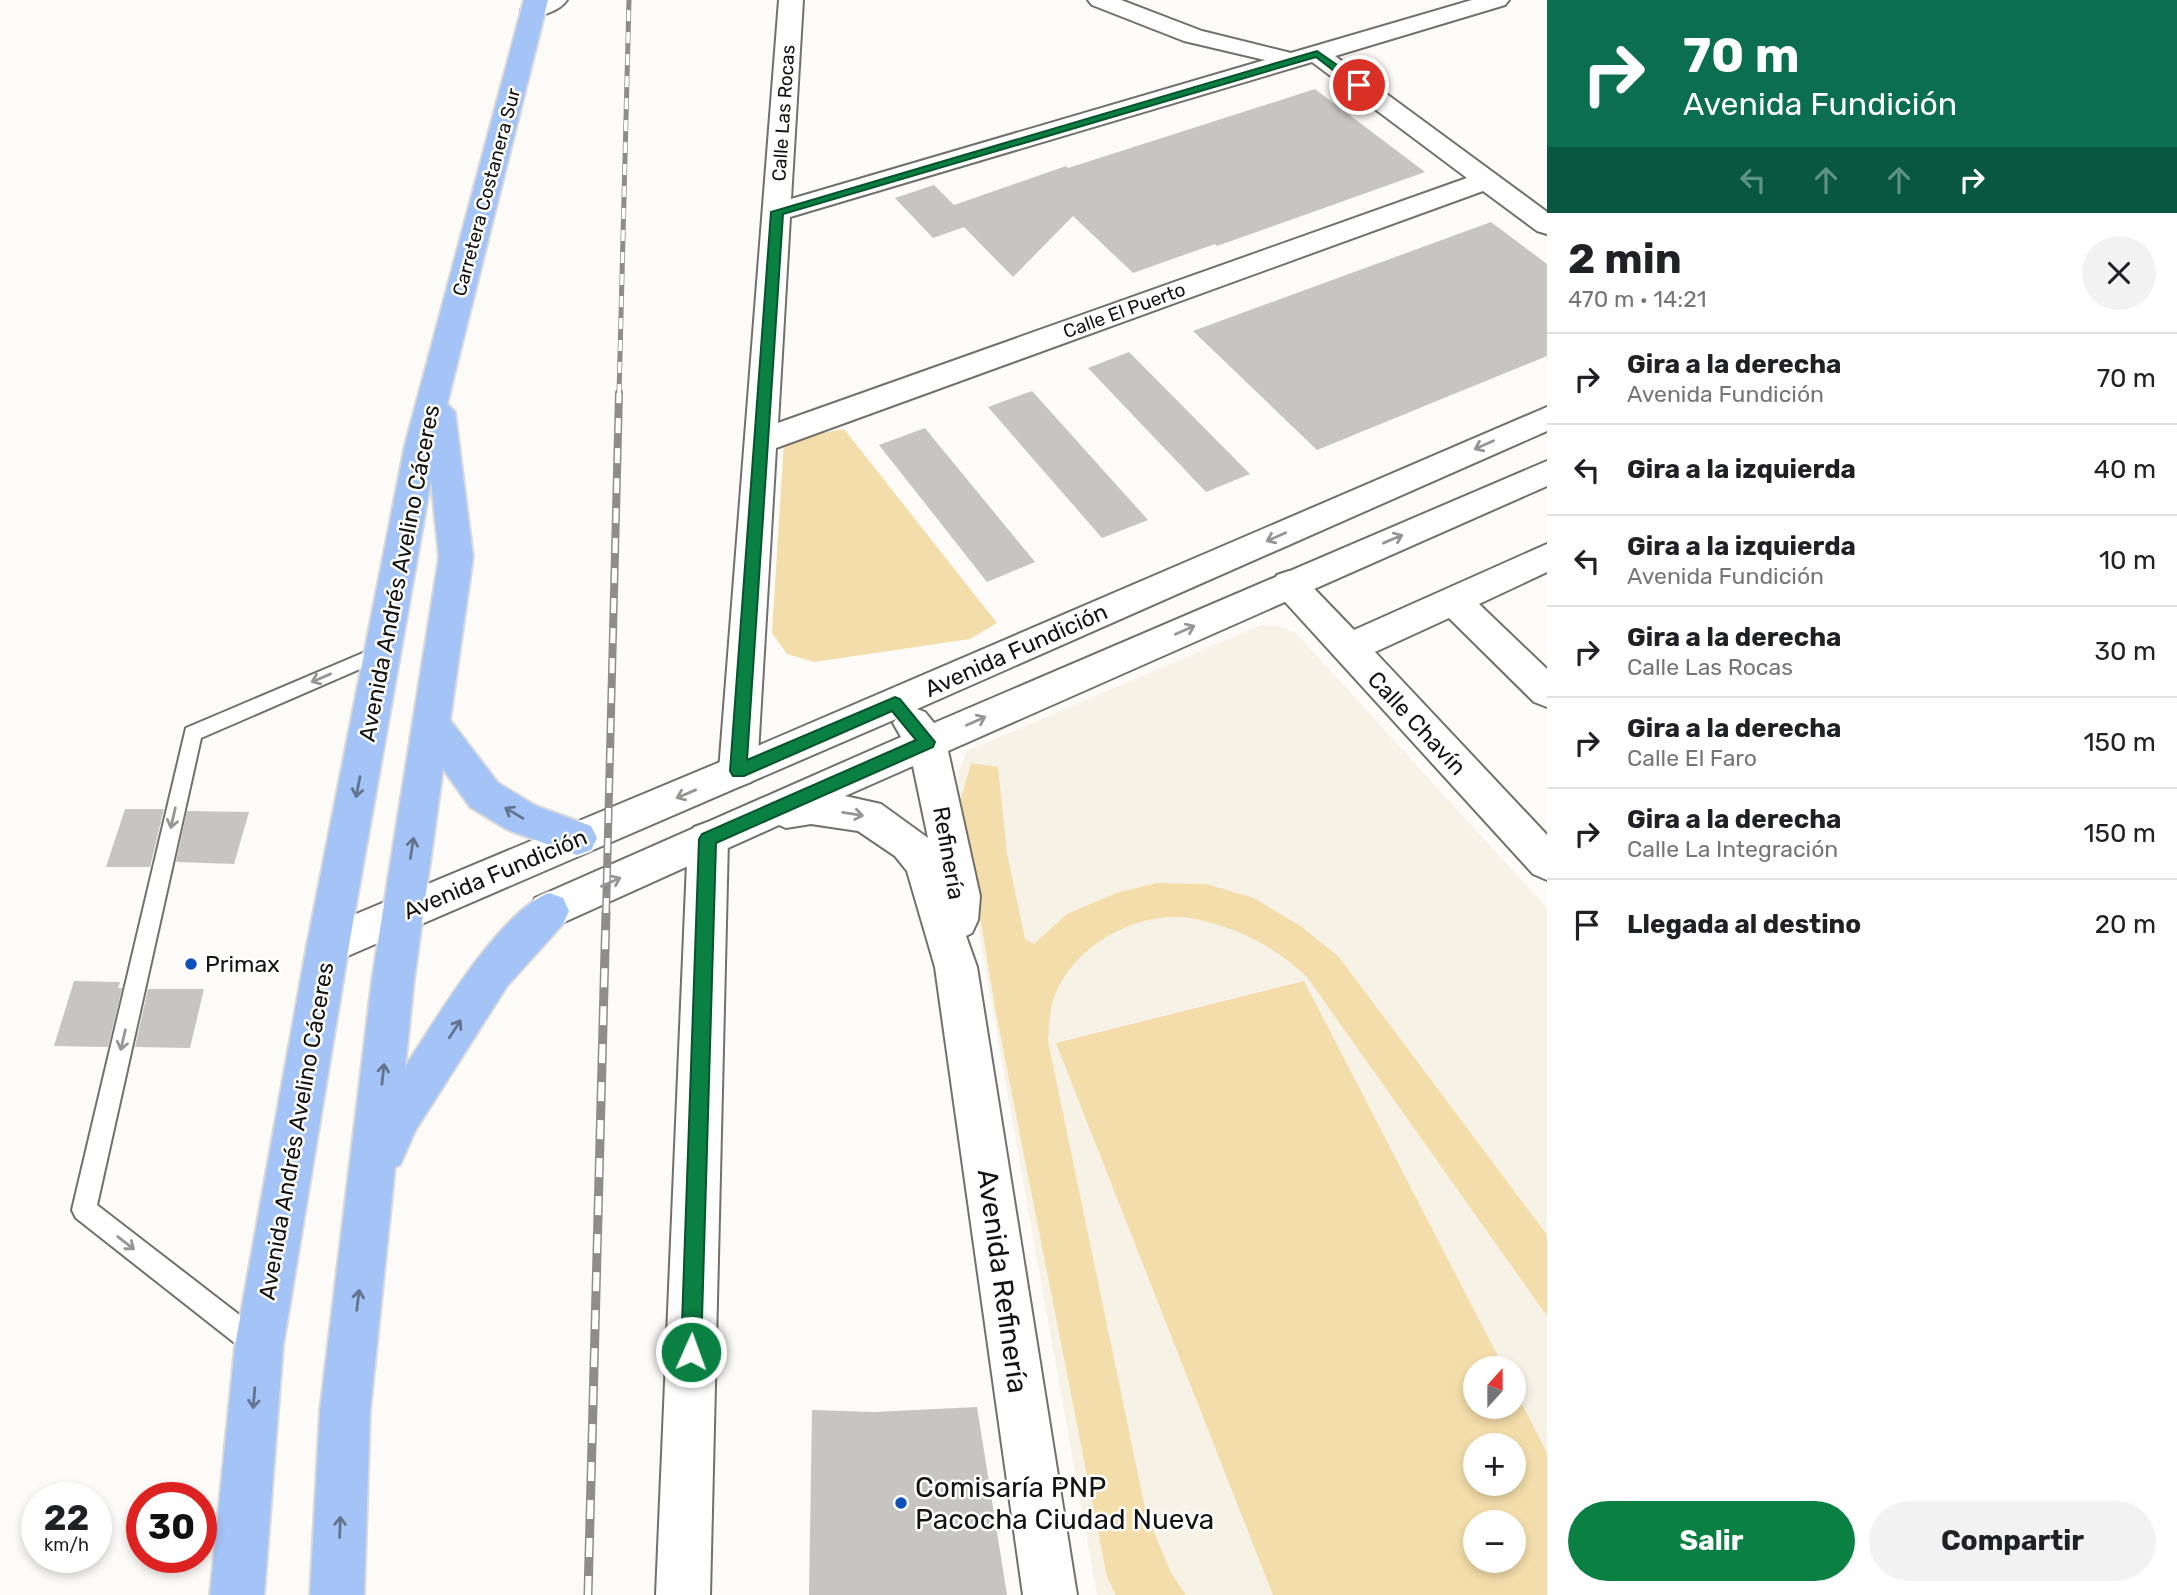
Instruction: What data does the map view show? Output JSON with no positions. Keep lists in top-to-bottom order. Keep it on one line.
{"streets":{"highway":["Carretera Costanera Sur","Avenida Andrés Avelino Cáceres"],"street":["Calle Las Rocas","Calle El Puerto","Avenida Fundición","Calle Chavín","Refinería","Avenida Refinería"]},"crossings":[["Calle Las Rocas","Calle El Puerto"],["Calle Las Rocas","Avenida Fundición"],["Carretera Costanera Sur","Avenida Andrés Avelino Cáceres"],["Avenida Andrés Avelino Cáceres","Avenida Fundición"],["Refinería","Avenida Refinería"]],"one_way":["Refinería"],"places":["Primax","Comisaría PNP Pacocha Ciudad Nueva"],"north":"top","page":{"turn":["70 m","Avenida Fundición"],"heading":["2 min","470 m · 14:21"],"list":[{"name":"Gira a la derecha","note":"Avenida Fundición","value":"70 m"},{"name":"Gira a la izquierda","value":"40 m"},{"name":"Gira a la izquierda","note":"Avenida Fundición","value":"10 m"},{"name":"Gira a la derecha","note":"Calle Las Rocas","value":"30 m"},{"name":"Gira a la derecha","note":"Calle El Faro","value":"150 m"},{"name":"Gira a la derecha","note":"Calle La Integración","value":"150 m"},{"name":"Llegada al destino","value":"20 m"}],"map_buttons":["+","−"],"speed":"22 km/h","limit":"30","buttons":["Salir","Compartir"]}}
